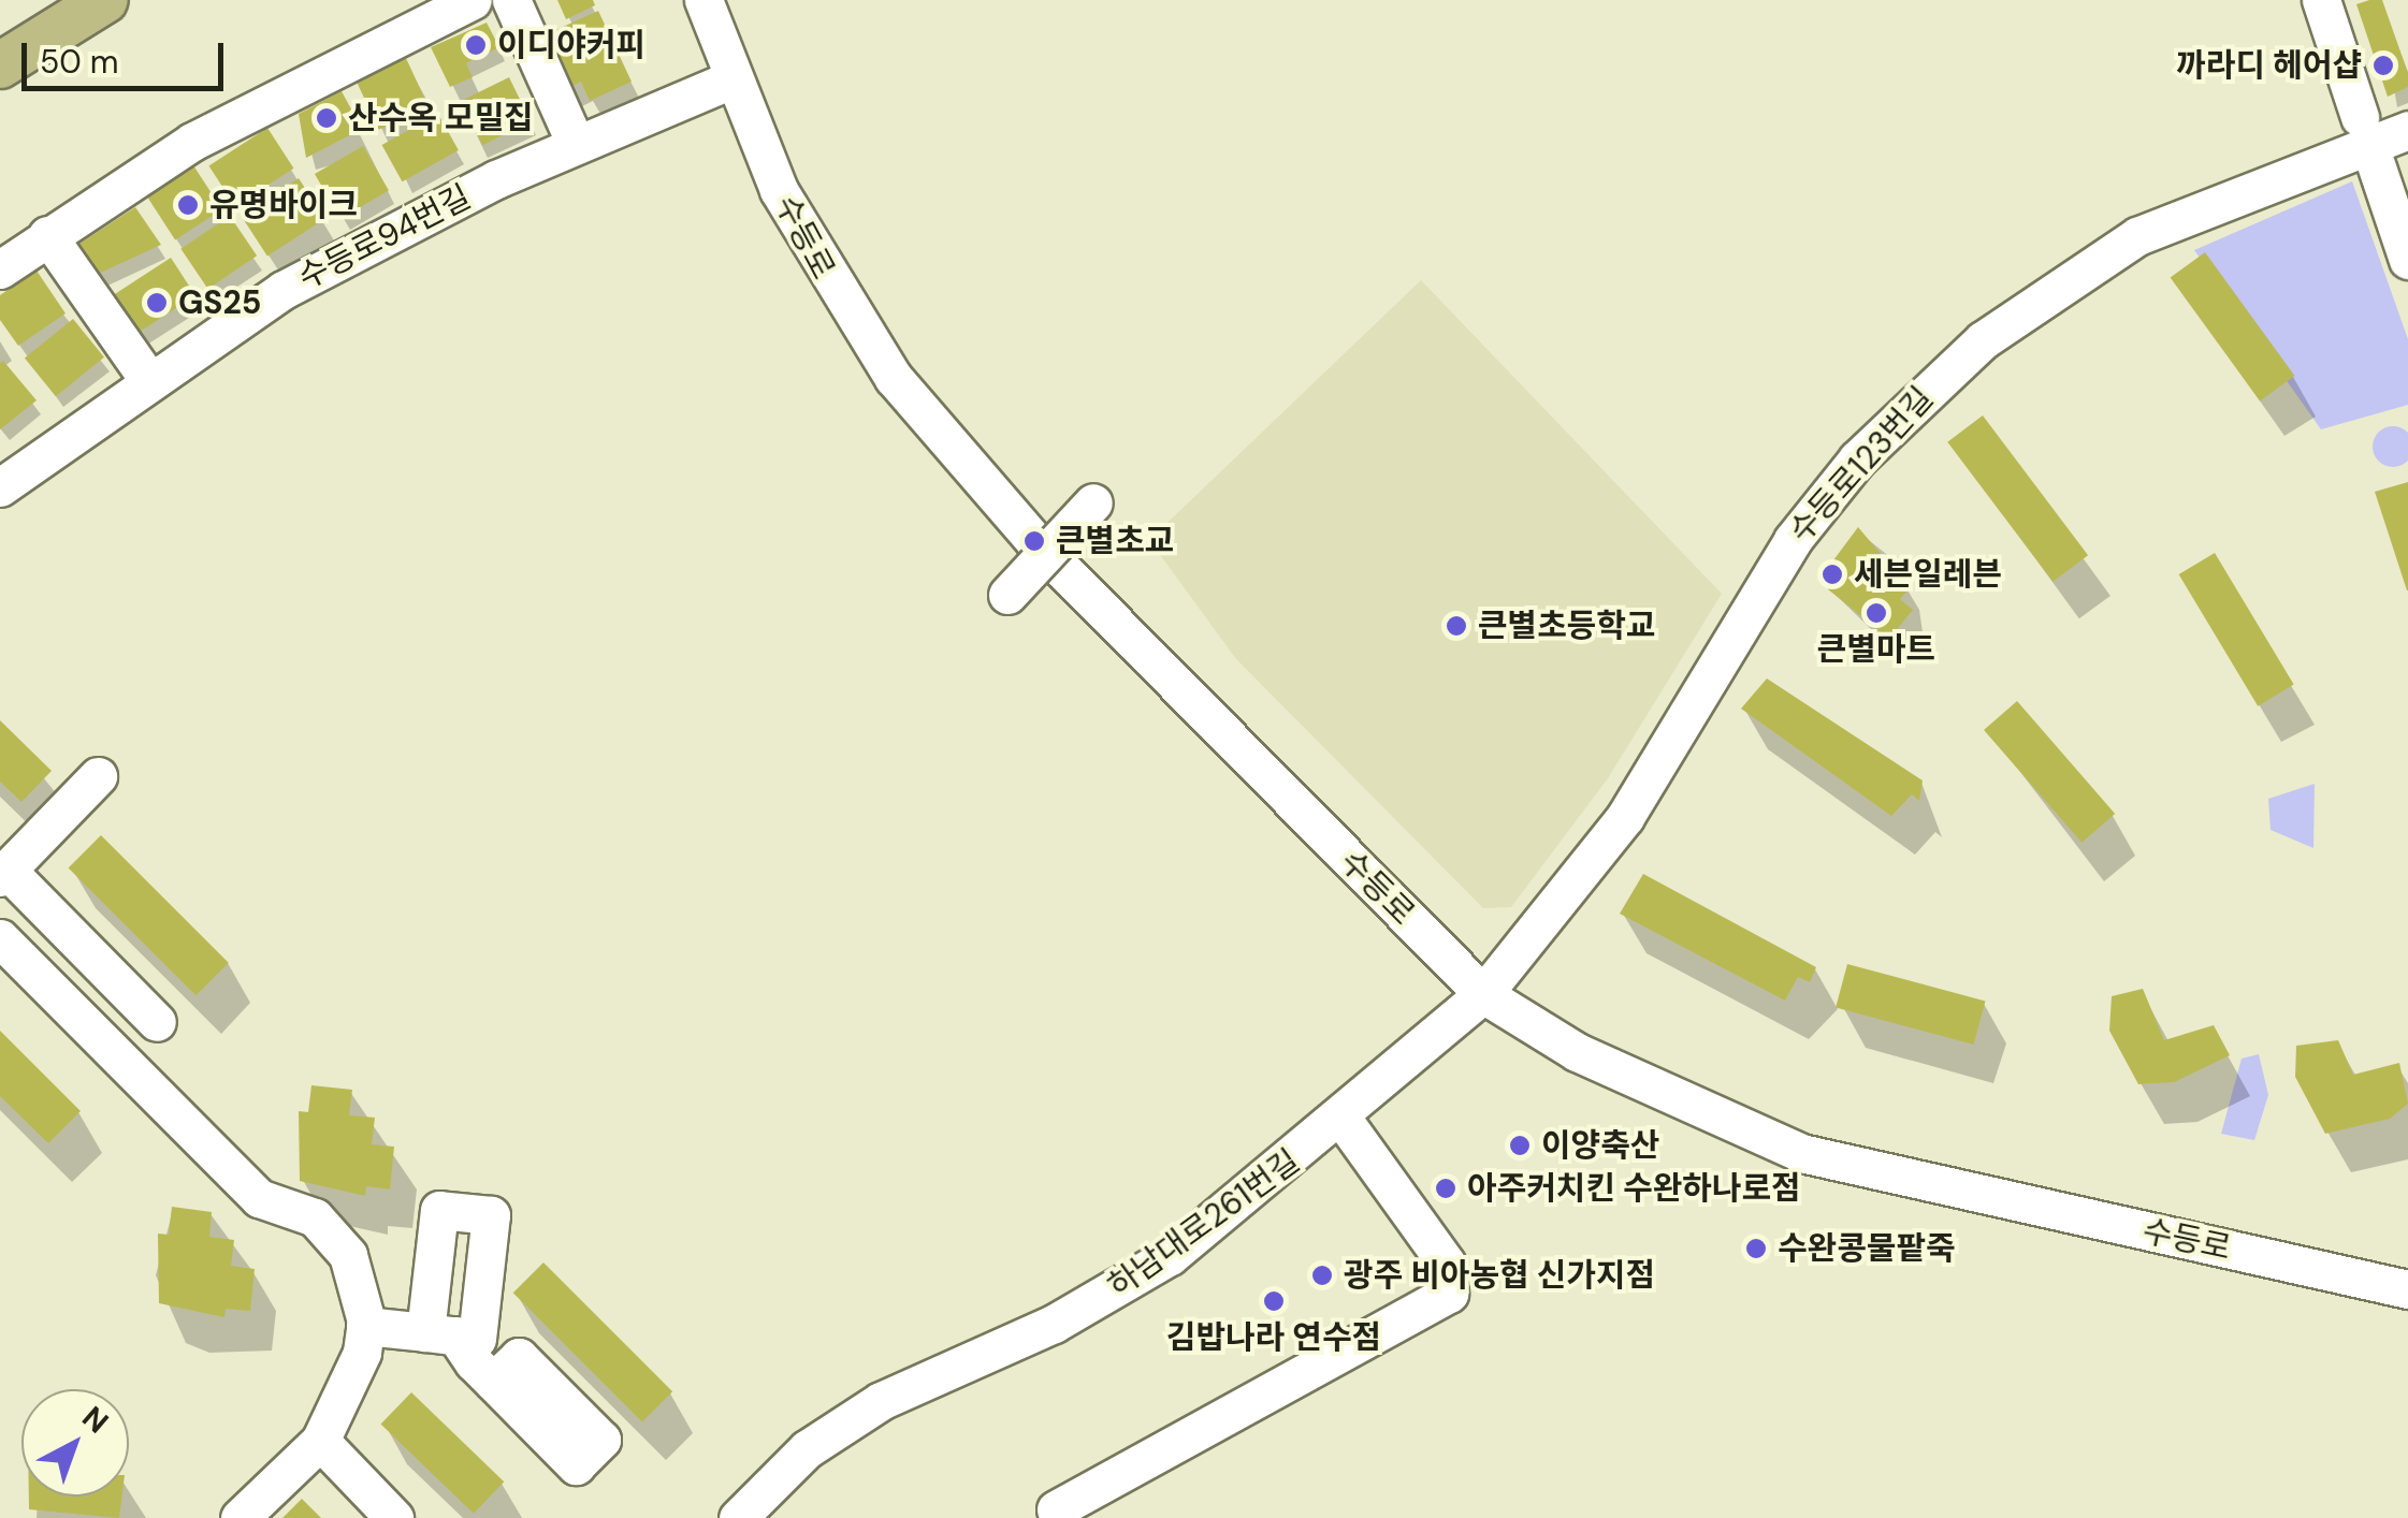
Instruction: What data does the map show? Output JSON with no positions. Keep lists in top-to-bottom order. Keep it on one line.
{"streets":{"street":["수등로94번길","수등로","수등로123번길","하남대로261번길"]},"crossings":[["수등로94번길","수등로"],["수등로","수등로123번길"],["수등로","하남대로261번길"],["수등로123번길","하남대로261번길"]],"places":["이디야커피","까라디 헤어샵","산수옥 모밀집","유명바이크","GS25","큰별초교","세븐일레븐","큰별마트","큰별초등학교","이양축산","아주커치킨 수완하나로점","수완콩물팥죽","광주 비아농협 신가지점","김밥나라 연수점"],"scale_bar":"50 m","north":"top right"}
